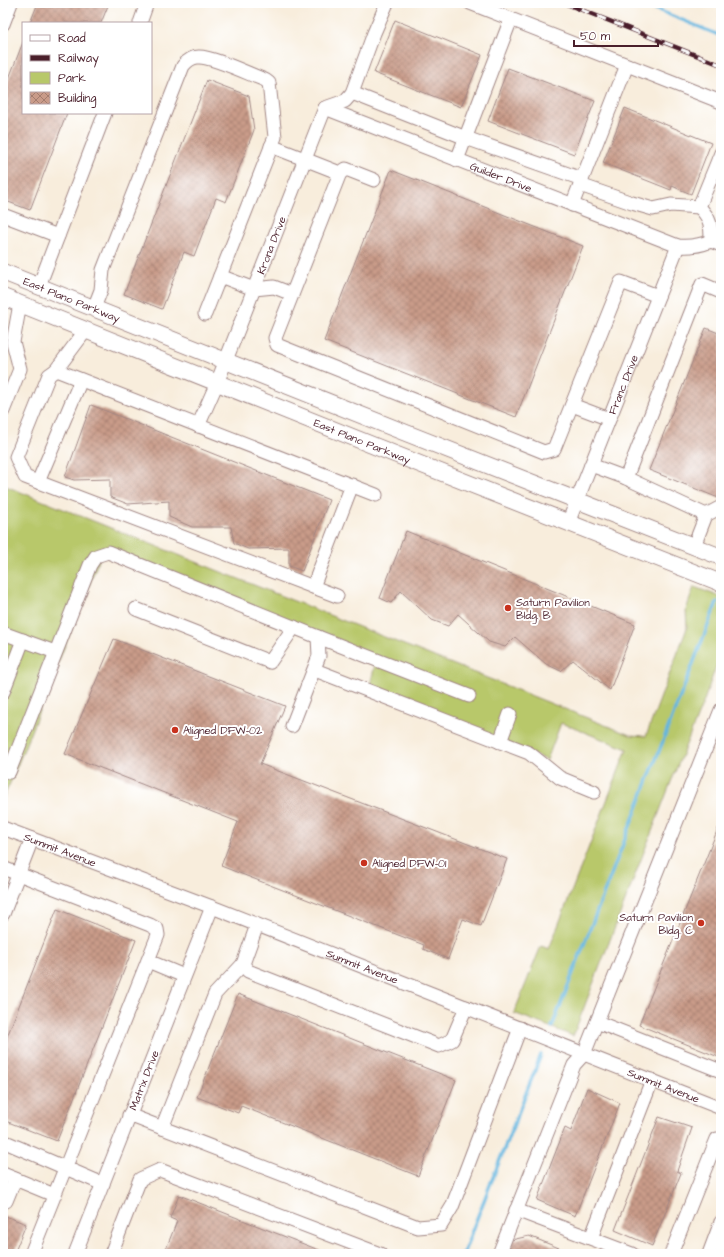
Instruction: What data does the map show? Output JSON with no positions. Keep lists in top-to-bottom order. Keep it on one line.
{"streets":{"main road":["East Plano Parkway"],"street":["Guilder Drive","Krona Drive","Franc Drive","Summit Avenue","Matrix Drive"]},"crossings":[["Guilder Drive","Krona Drive"],["Guilder Drive","Franc Drive"],["Krona Drive","East Plano Parkway"],["East Plano Parkway","Franc Drive"],["Summit Avenue","Matrix Drive"]],"places":["Saturn Pavilion Bldg. B","Aligned DFW-02","Aligned DFW-01","Saturn Pavilion Bldg. C"],"legend":["Road","Railway","Park","Building"],"scale_bar":"50 m"}
